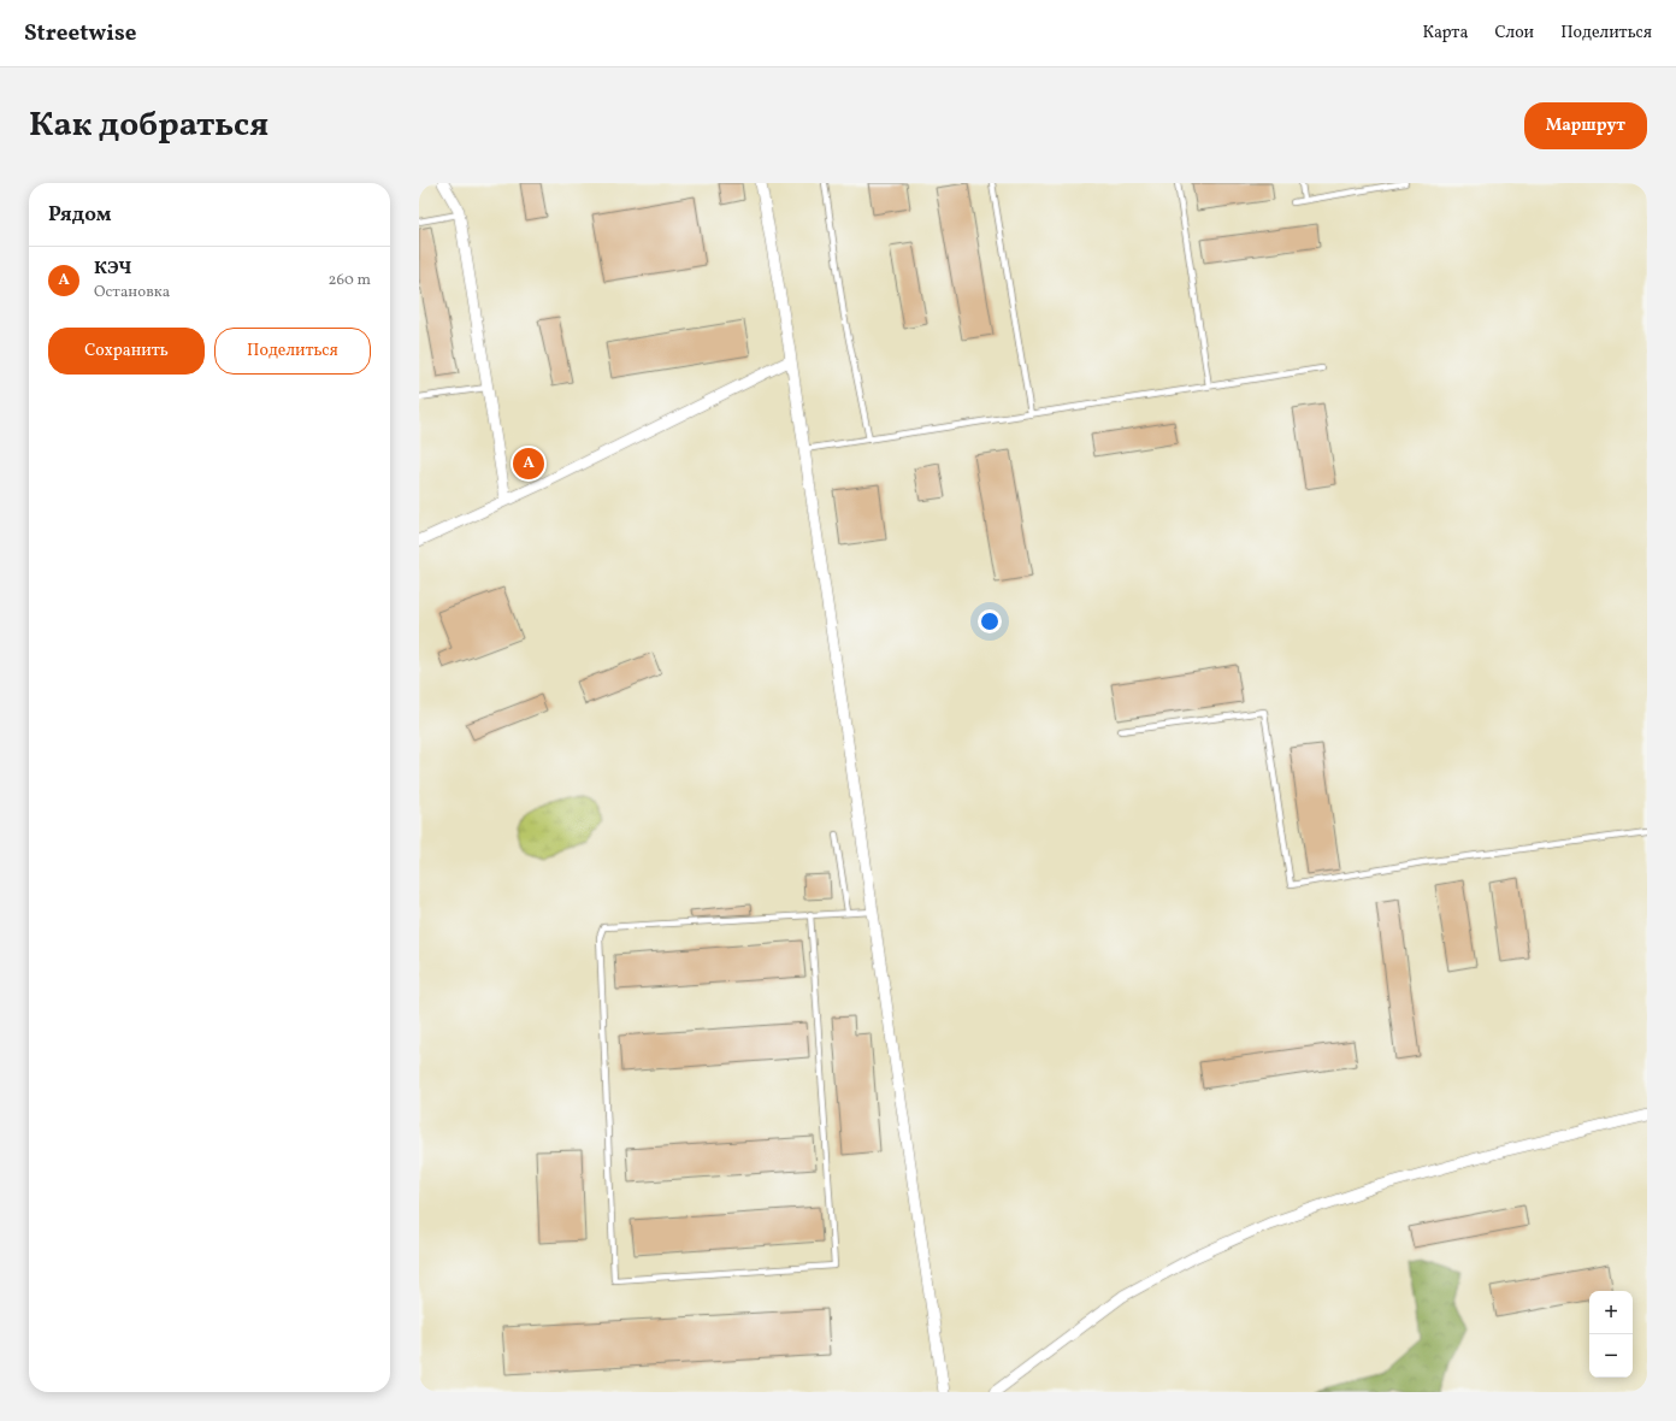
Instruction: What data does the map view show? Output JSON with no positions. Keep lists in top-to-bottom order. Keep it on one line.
{"page":{"header":"Streetwise","nav":["Карта","Слои","Поделиться"],"title":"Как добраться","buttons":["Маршрут",["Сохранить","Поделиться"]],"heading":"Рядом","list":[{"mark":"A","name":"КЭЧ","note":"Остановка","value":"260 m"}],"pins":"A","map_buttons":["+","−"]}}
